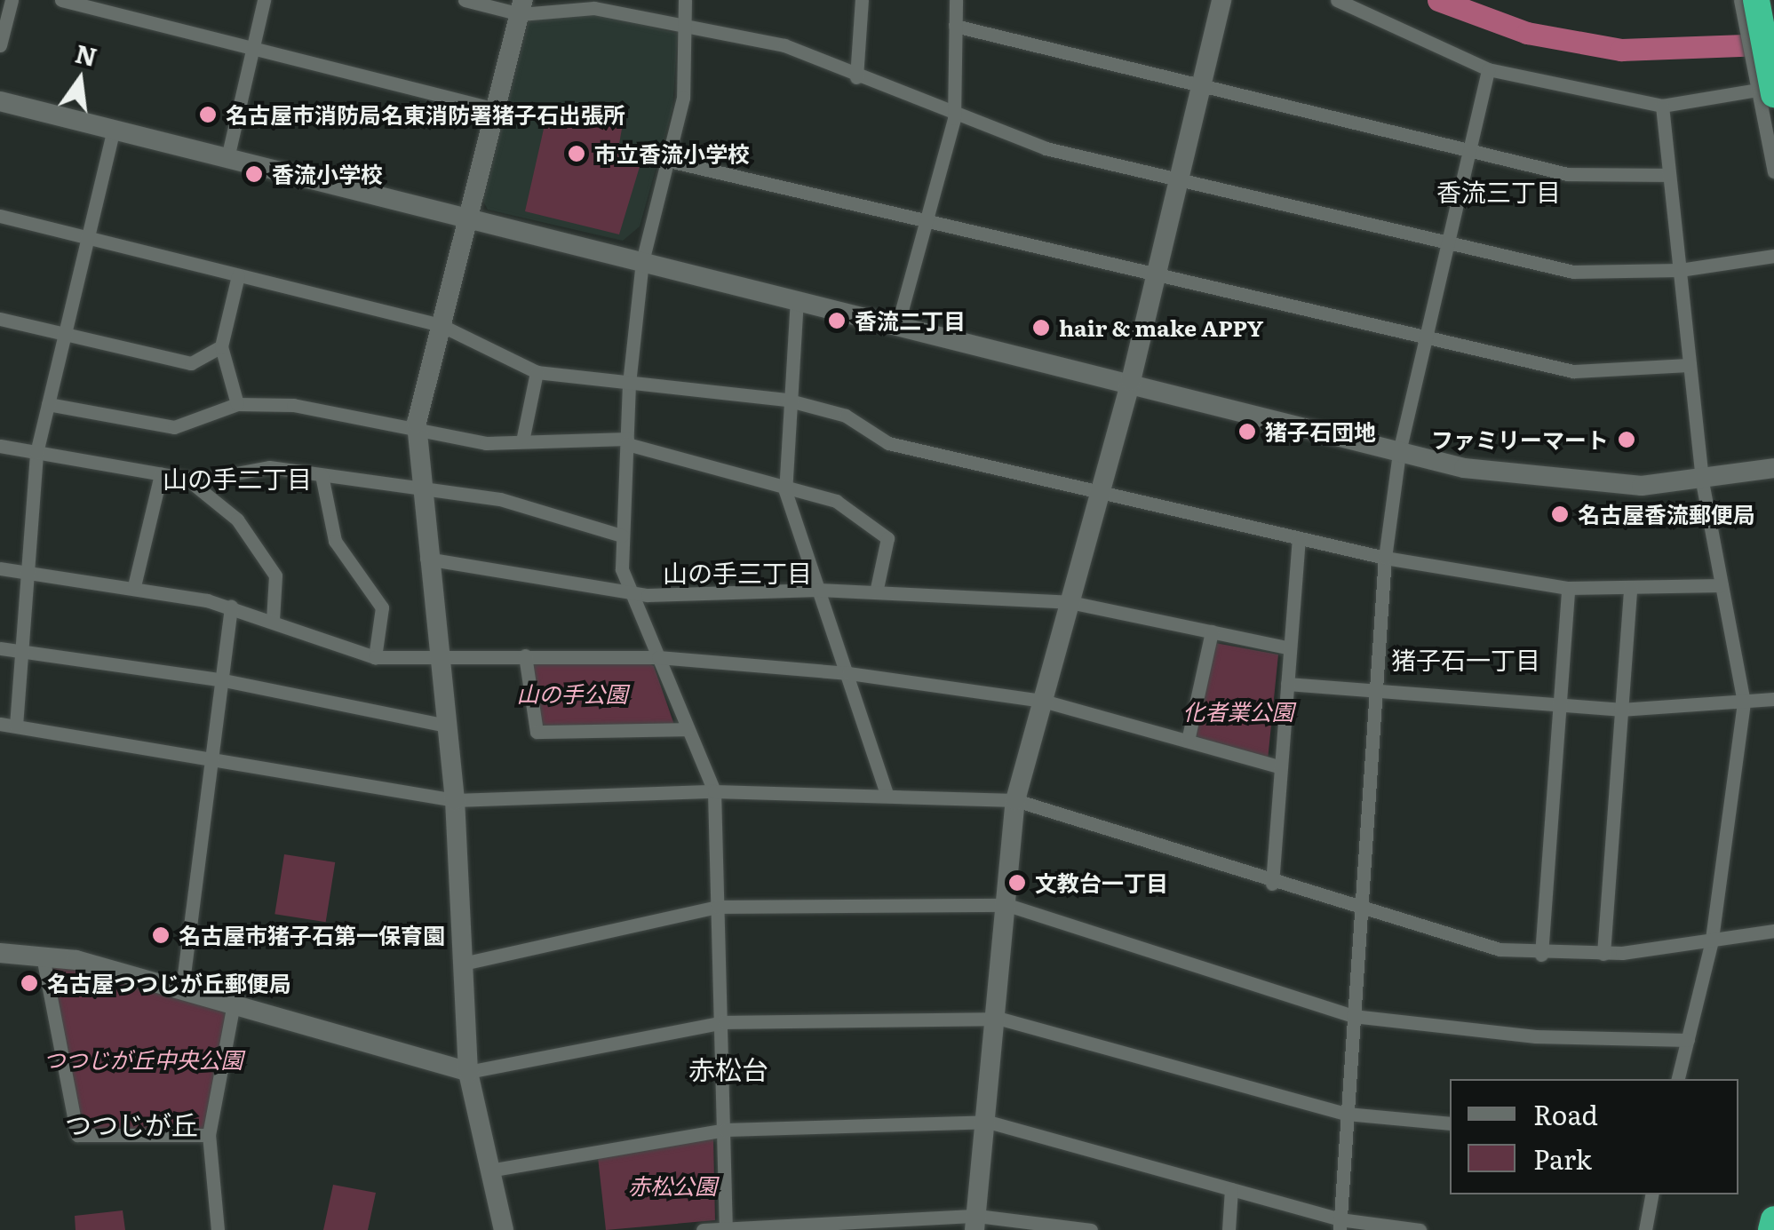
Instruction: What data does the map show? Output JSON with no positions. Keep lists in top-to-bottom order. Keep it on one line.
{"districts":["香流三丁目","山の手二丁目","山の手三丁目","猪子石一丁目","赤松台","つつじが丘"],"parks":["山の手公園","化者業公園","つつじが丘中央公園","赤松公園"],"places":["名古屋市消防局名東消防署猪子石出張所","市立香流小学校","香流小学校","香流二丁目","hair & make APPY","猪子石団地","ファミリーマート","名古屋香流郵便局","文教台一丁目","名古屋市猪子石第一保育園","名古屋つつじが丘郵便局"],"legend":["Road","Park"],"north":"top"}
